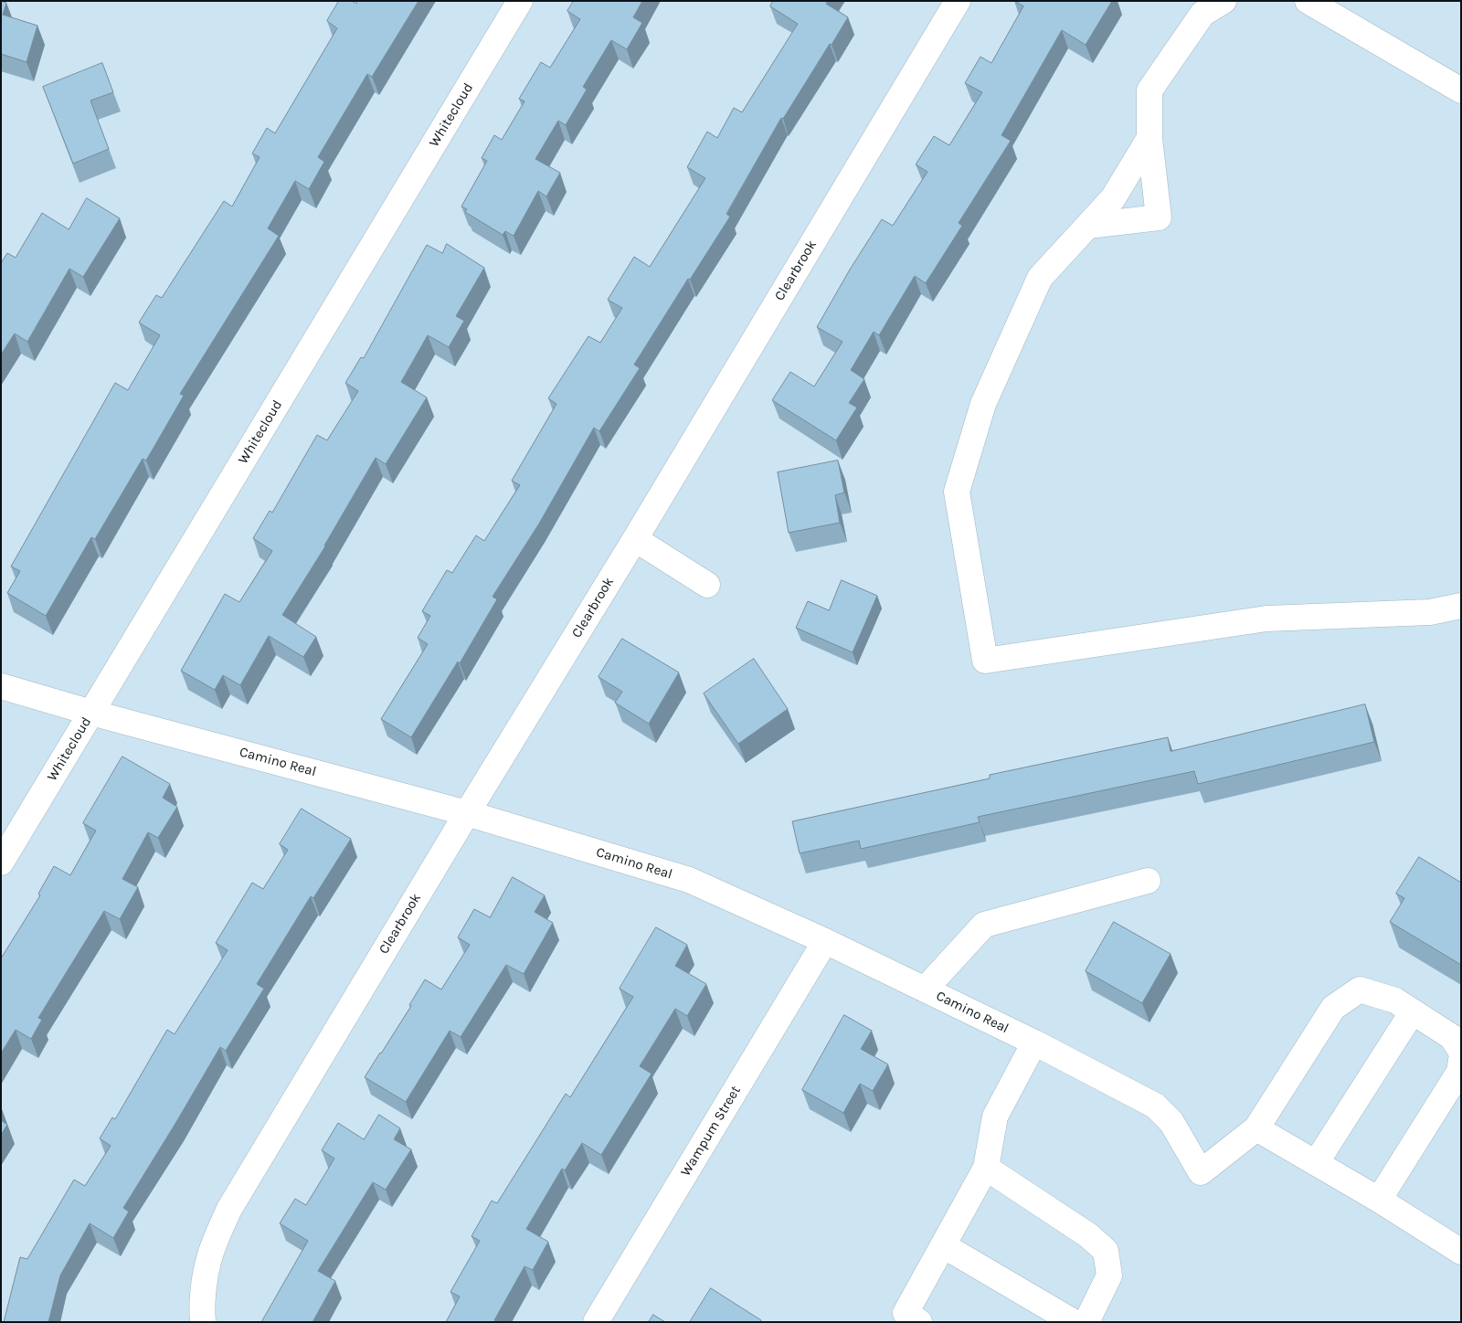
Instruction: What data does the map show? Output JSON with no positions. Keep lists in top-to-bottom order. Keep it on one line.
{"streets":{"street":["Whitecloud","Clearbrook","Camino Real","Wampum Street"]},"crossings":[["Whitecloud","Camino Real"],["Clearbrook","Camino Real"],["Camino Real","Wampum Street"]]}
